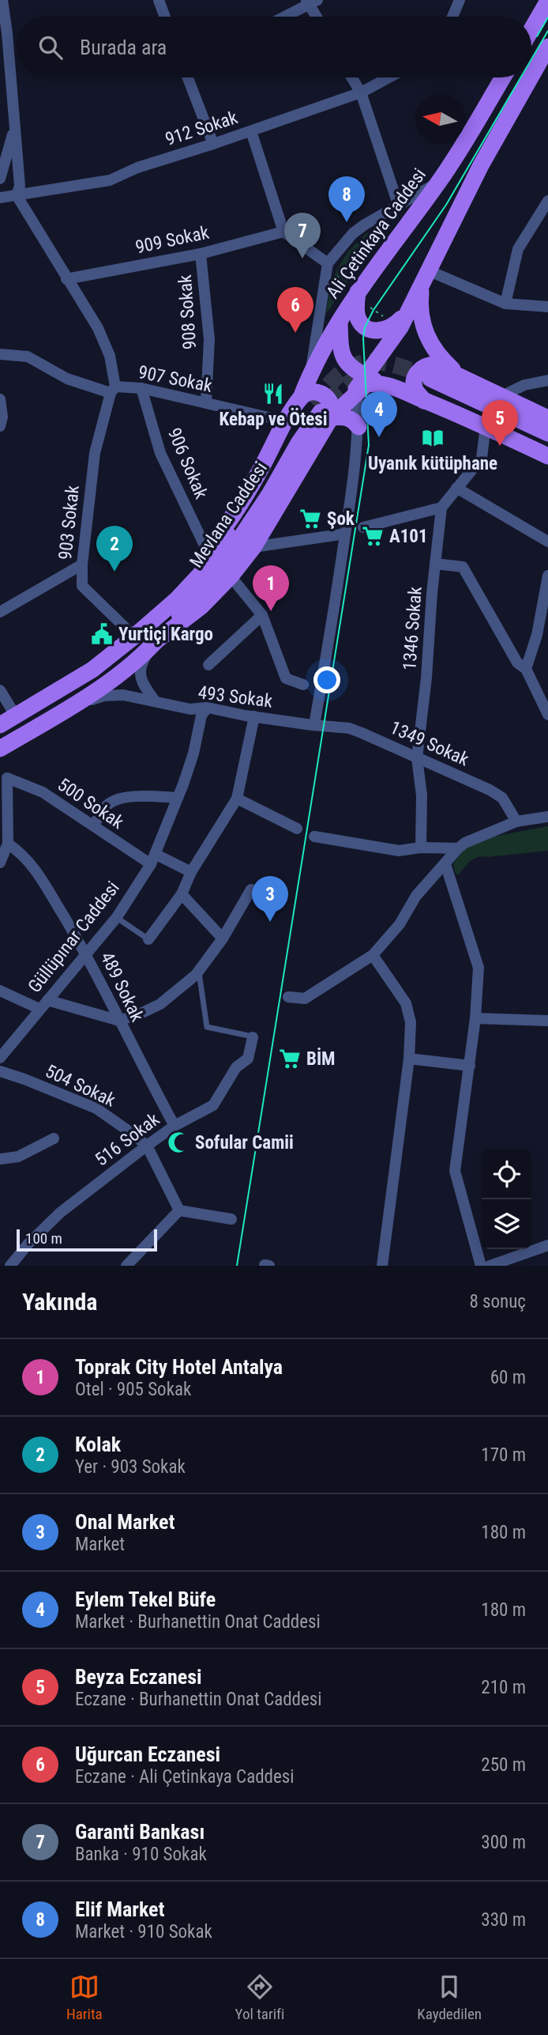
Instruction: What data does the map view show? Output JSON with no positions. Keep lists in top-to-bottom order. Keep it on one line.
{"streets":{"main road":["Ali Çetinkaya Caddesi","Mevlana Caddesi"],"street":["912 Sokak","909 Sokak","908 Sokak","907 Sokak","906 Sokak","903 Sokak","1346 Sokak","493 Sokak","1349 Sokak","500 Sokak","Güllüpınar Caddesi","489 Sokak","504 Sokak","516 Sokak"]},"crossings":[["912 Sokak","903 Sokak"],["Ali Çetinkaya Caddesi","Mevlana Caddesi"],["909 Sokak","908 Sokak"],["909 Sokak","903 Sokak"],["908 Sokak","907 Sokak"],["907 Sokak","906 Sokak"],["907 Sokak","903 Sokak"],["Mevlana Caddesi","903 Sokak"],["Mevlana Caddesi","493 Sokak"],["1346 Sokak","1349 Sokak"],["493 Sokak","1349 Sokak"],["493 Sokak","Güllüpınar Caddesi"],["500 Sokak","Güllüpınar Caddesi"],["500 Sokak","489 Sokak"],["Güllüpınar Caddesi","489 Sokak"],["489 Sokak","516 Sokak"],["504 Sokak","516 Sokak"]],"places":{"restaurant":["Kebap ve Ötesi"],"library":["Uyanık kütüphane"],"supermarket":["Şok","A101","BİM"],"public building":["Yurtiçi Kargo"],"mosque":["Sofular Camii"]},"scale_bar":"100 m","north":"left","page":{"search":"Burada ara","pins":["8","7","6","4","5","2","1","3"],"scale":"100 m","heading":["Yakında","8 sonuç"],"list":[{"mark":"1","name":"Toprak City Hotel Antalya","note":"Otel · 905 Sokak","value":"60 m"},{"mark":"2","name":"Kolak","note":"Yer · 903 Sokak","value":"170 m"},{"mark":"3","name":"Onal Market","note":"Market","value":"180 m"},{"mark":"4","name":"Eylem Tekel Büfe","note":"Market · Burhanettin Onat Caddesi","value":"180 m"},{"mark":"5","name":"Beyza Eczanesi","note":"Eczane · Burhanettin Onat Caddesi","value":"210 m"},{"mark":"6","name":"Uğurcan Eczanesi","note":"Eczane · Ali Çetinkaya Caddesi","value":"250 m"},{"mark":"7","name":"Garanti Bankası","note":"Banka · 910 Sokak","value":"300 m"},{"mark":"8","name":"Elif Market","note":"Market · 910 Sokak","value":"330 m"}],"nav":["Harita","Yol tarifi","Kaydedilen"]}}
